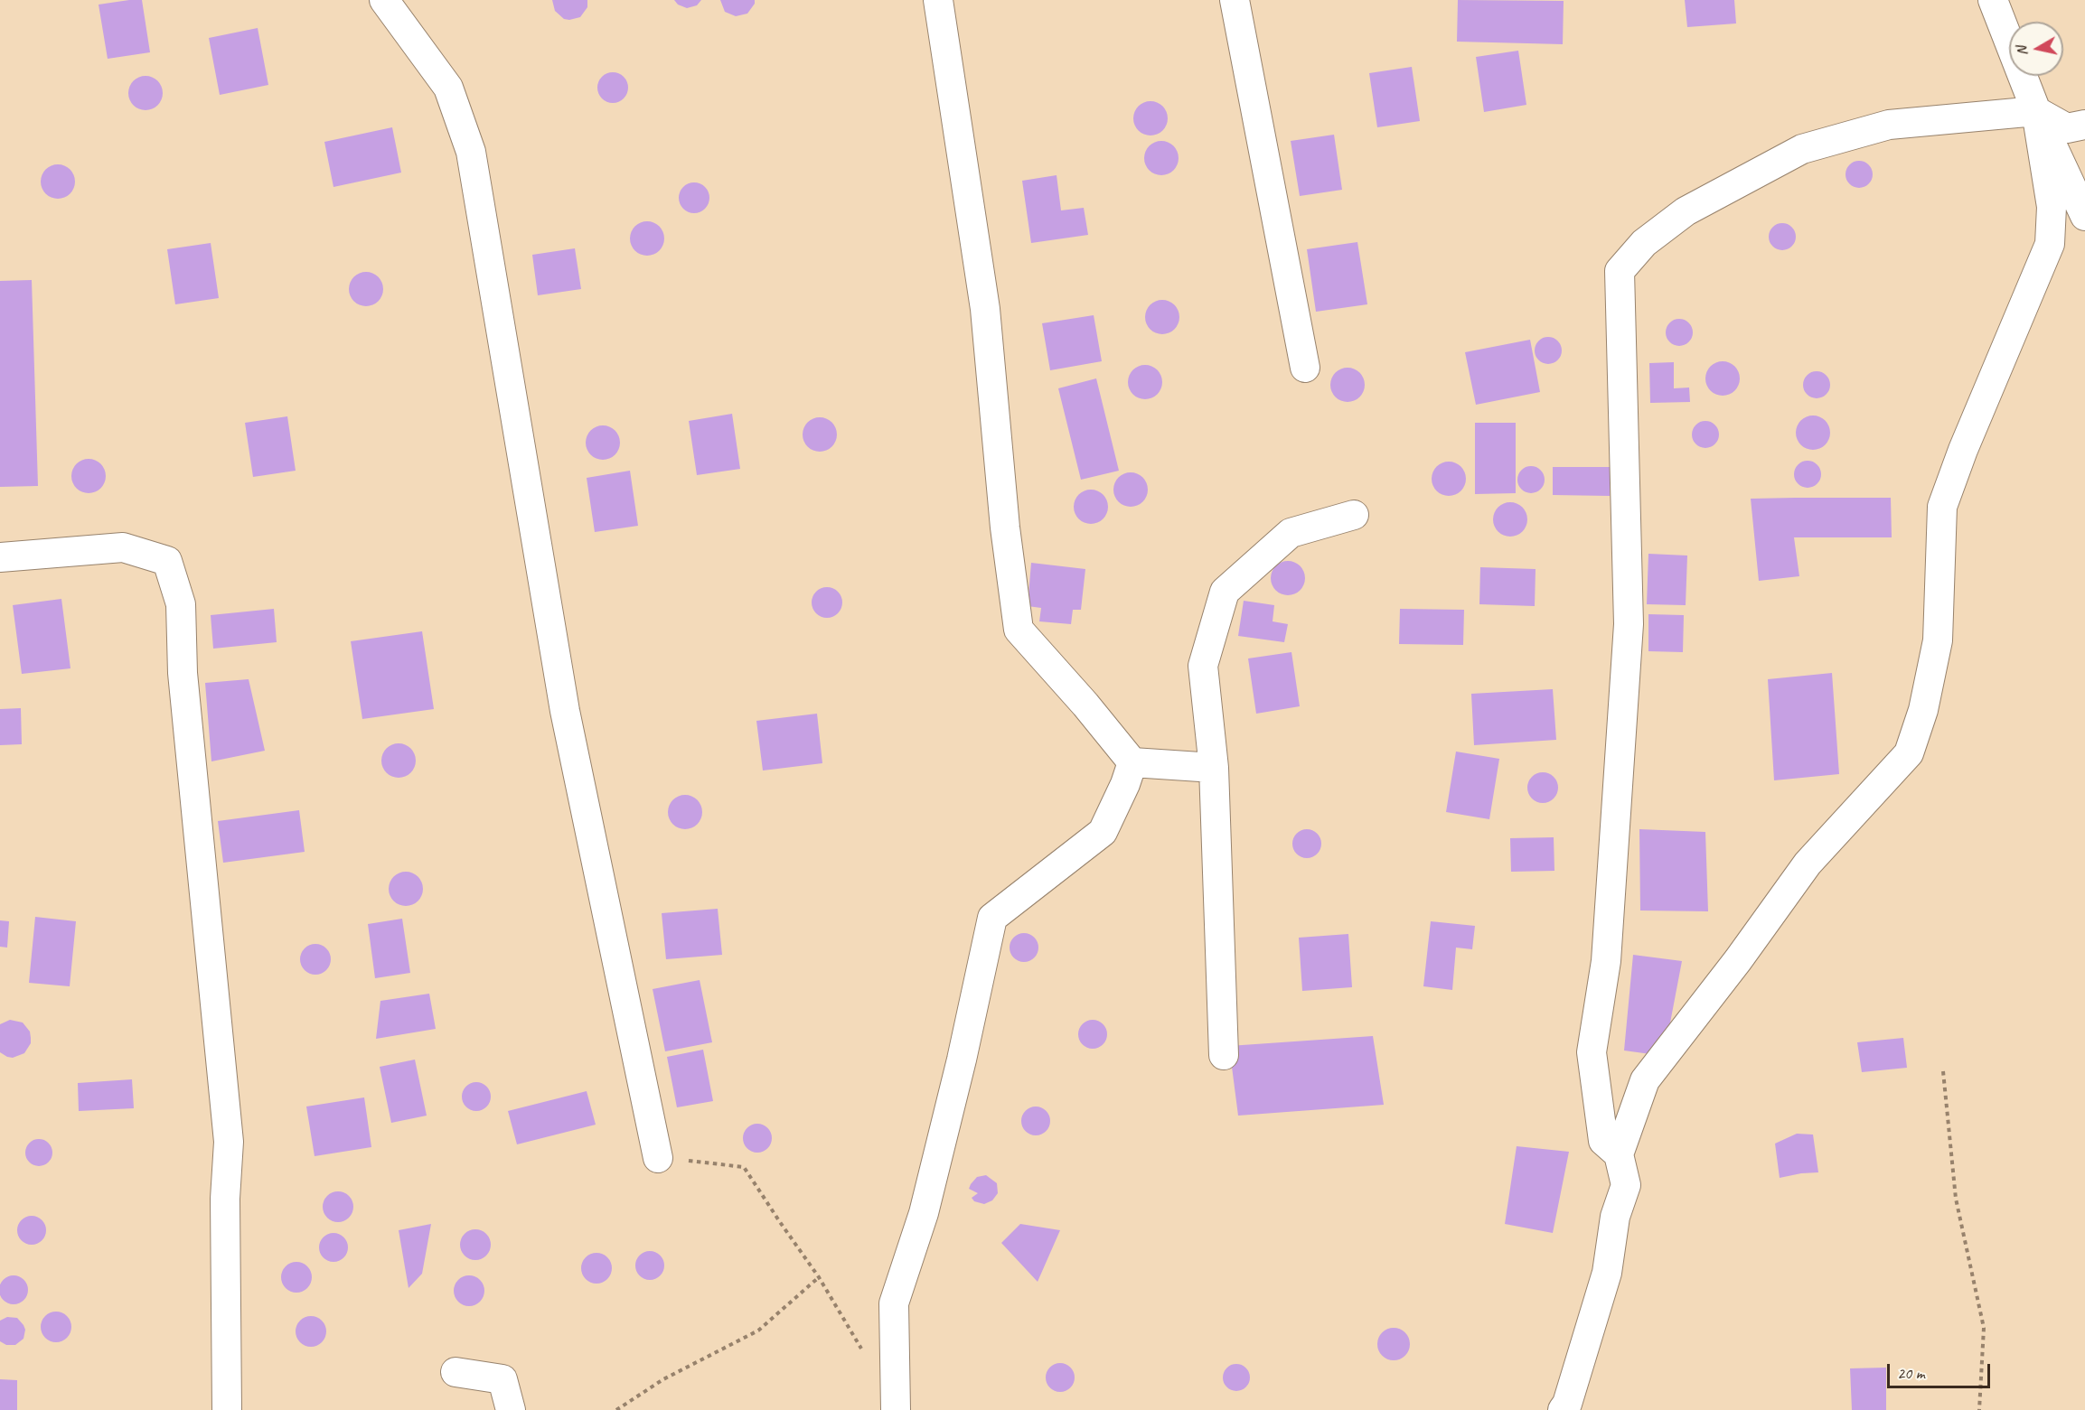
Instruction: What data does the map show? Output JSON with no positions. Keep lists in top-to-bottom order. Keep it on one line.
{"scale_bar":"20 m","north":"left"}
